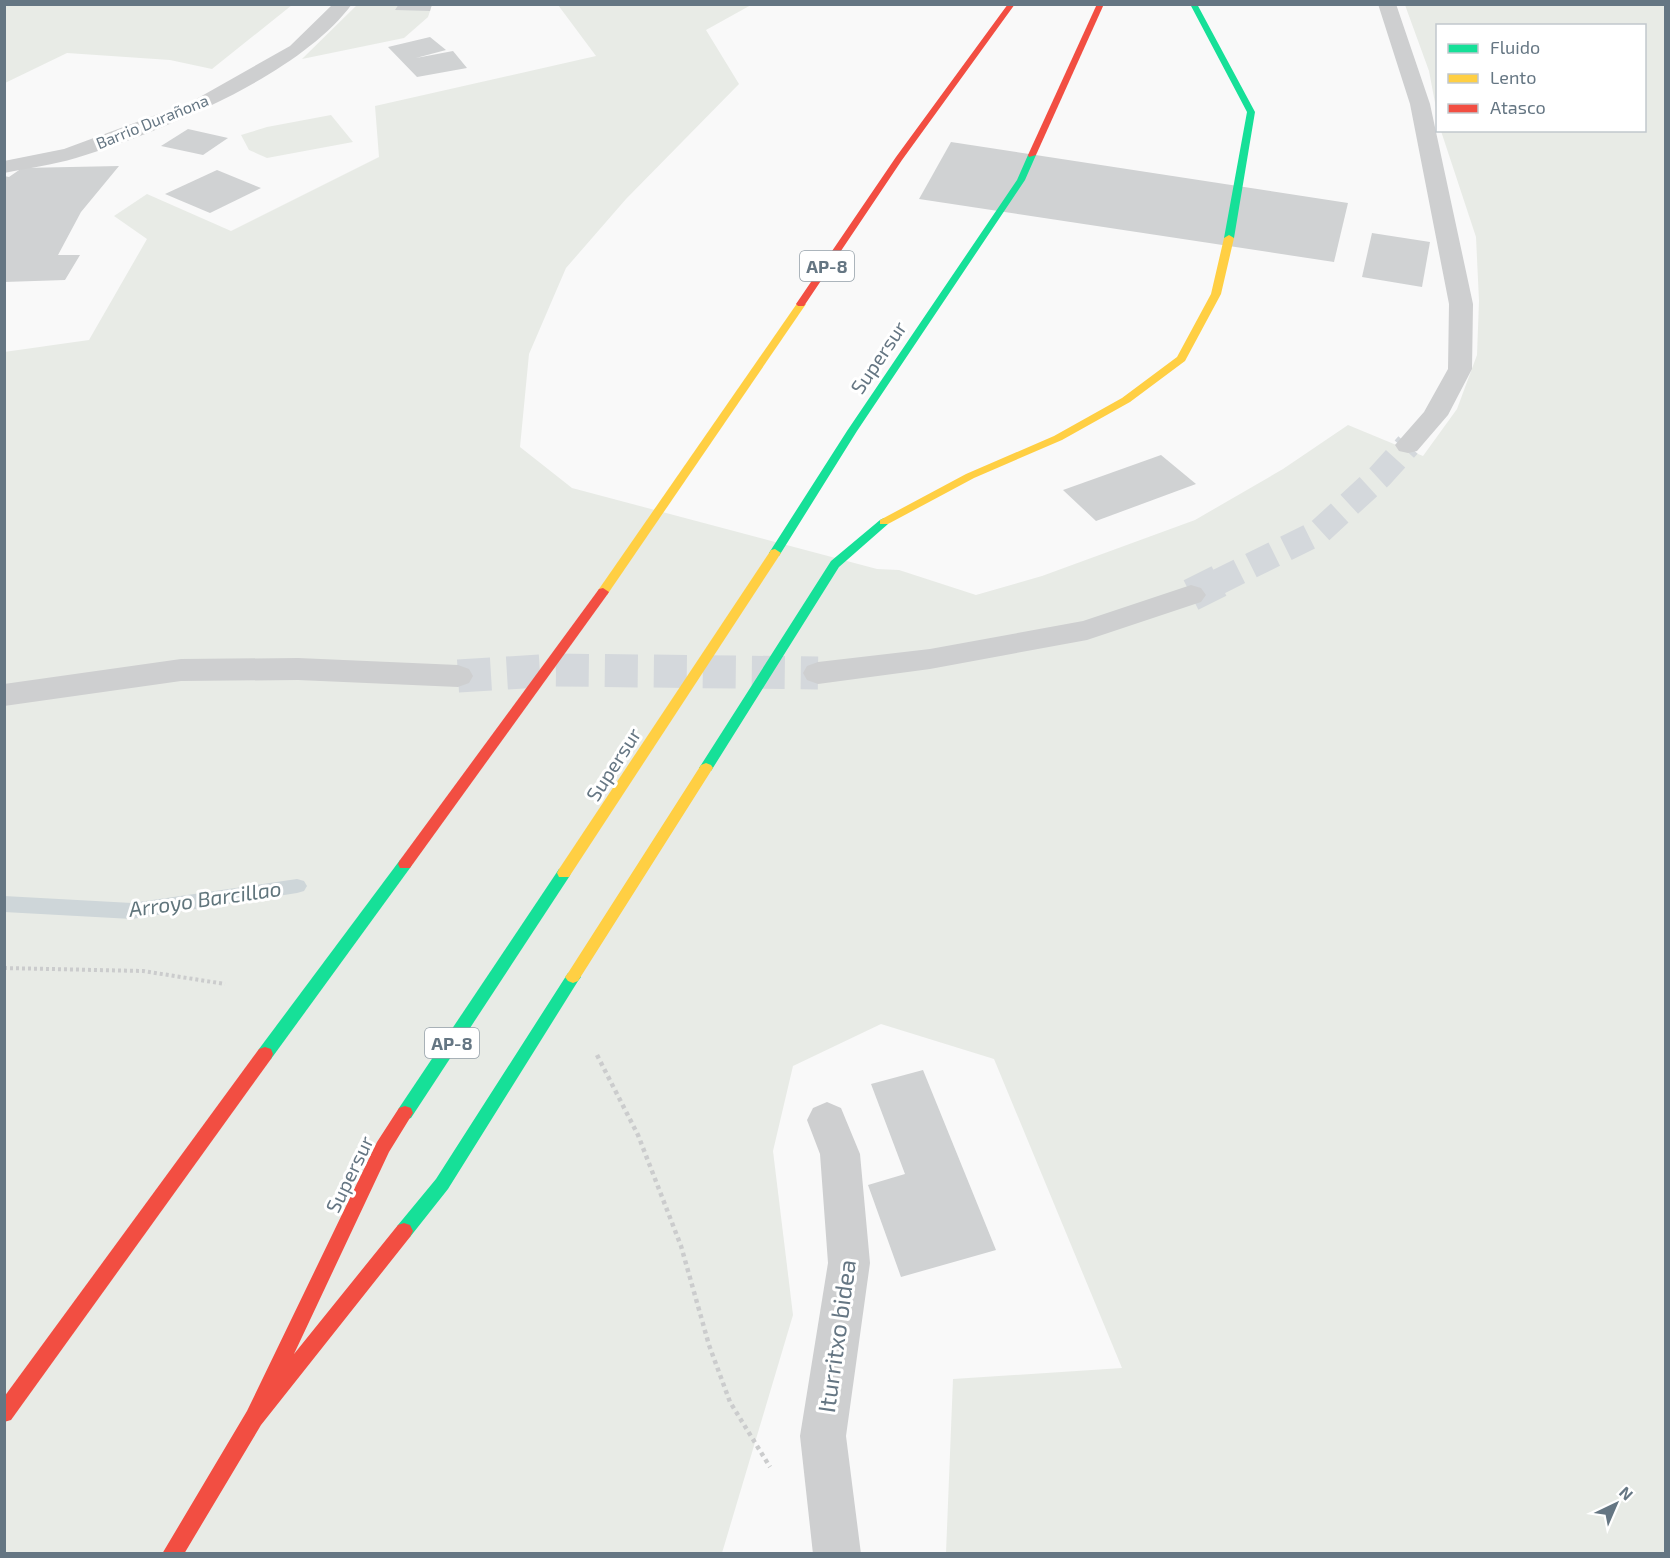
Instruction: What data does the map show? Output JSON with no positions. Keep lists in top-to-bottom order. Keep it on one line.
{"streets":{"highway":["AP-8","Supersur"],"street":["Barrio Durañona","Iturritxo bidea"]},"crossings":[["AP-8","Supersur"]],"water":["Arroyo Barcillao"],"legend":["Fluido","Lento","Atasco"],"north":"top right"}
